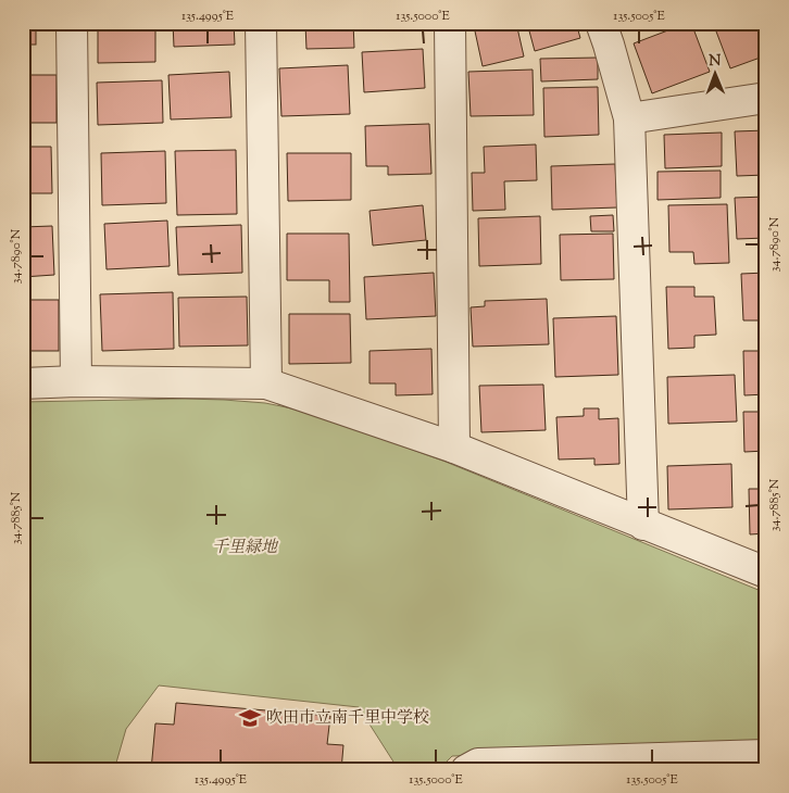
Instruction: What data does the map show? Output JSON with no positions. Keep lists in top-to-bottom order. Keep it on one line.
{"parks":["千里緑地"],"places":{"school or university":["吹田市立南千里中学校"]},"north":"top","coordinates":["135.4995°E","135.5000°E","135.5005°E","34.7890°N","34.7885°N"]}
